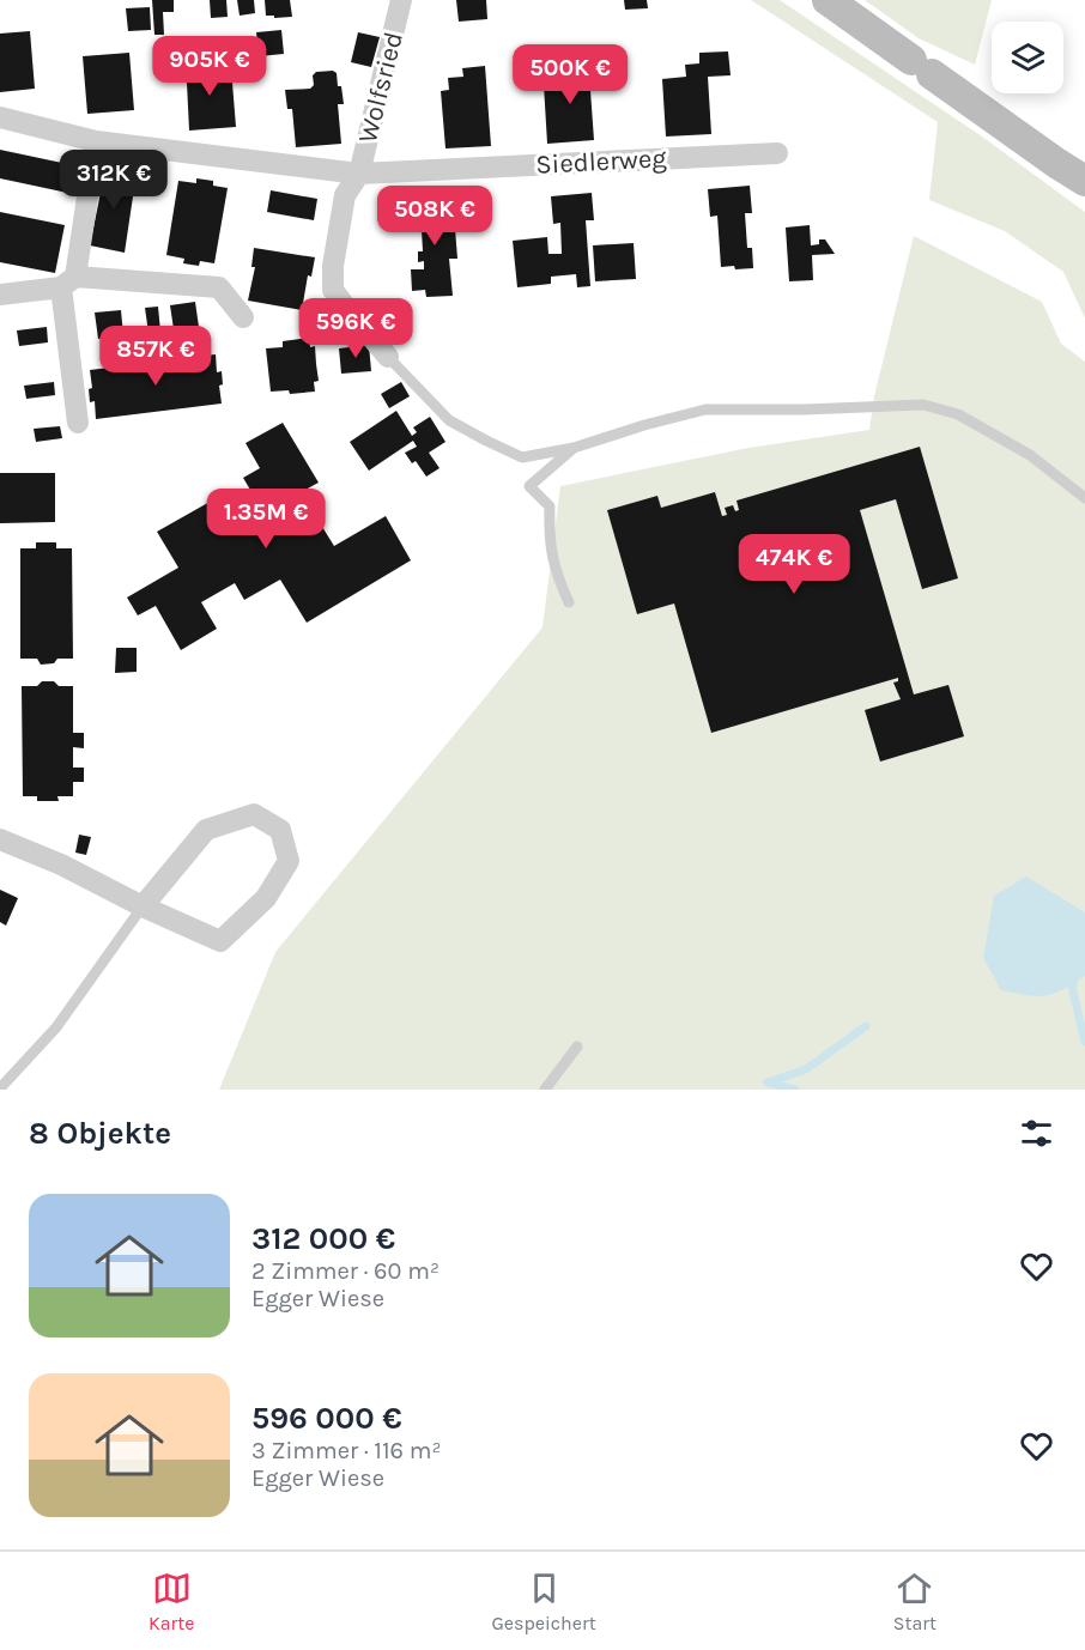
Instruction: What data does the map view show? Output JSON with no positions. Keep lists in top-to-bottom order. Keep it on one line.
{"streets":{"street":["Wolfsried","Siedlerweg"]},"crossings":[["Wolfsried","Siedlerweg"]],"page":{"price":["905K €","500K €","312K €","508K €","596K €","857K €","1.35M €","474K €"],"heading":"8 Objekte","list":[{"name":"312 000 €","note":"2 Zimmer · 60 m² · Egger Wiese"},{"name":"596 000 €","note":"3 Zimmer · 116 m² · Egger Wiese"}],"tabs":["Karte","Gespeichert","Start"]}}
